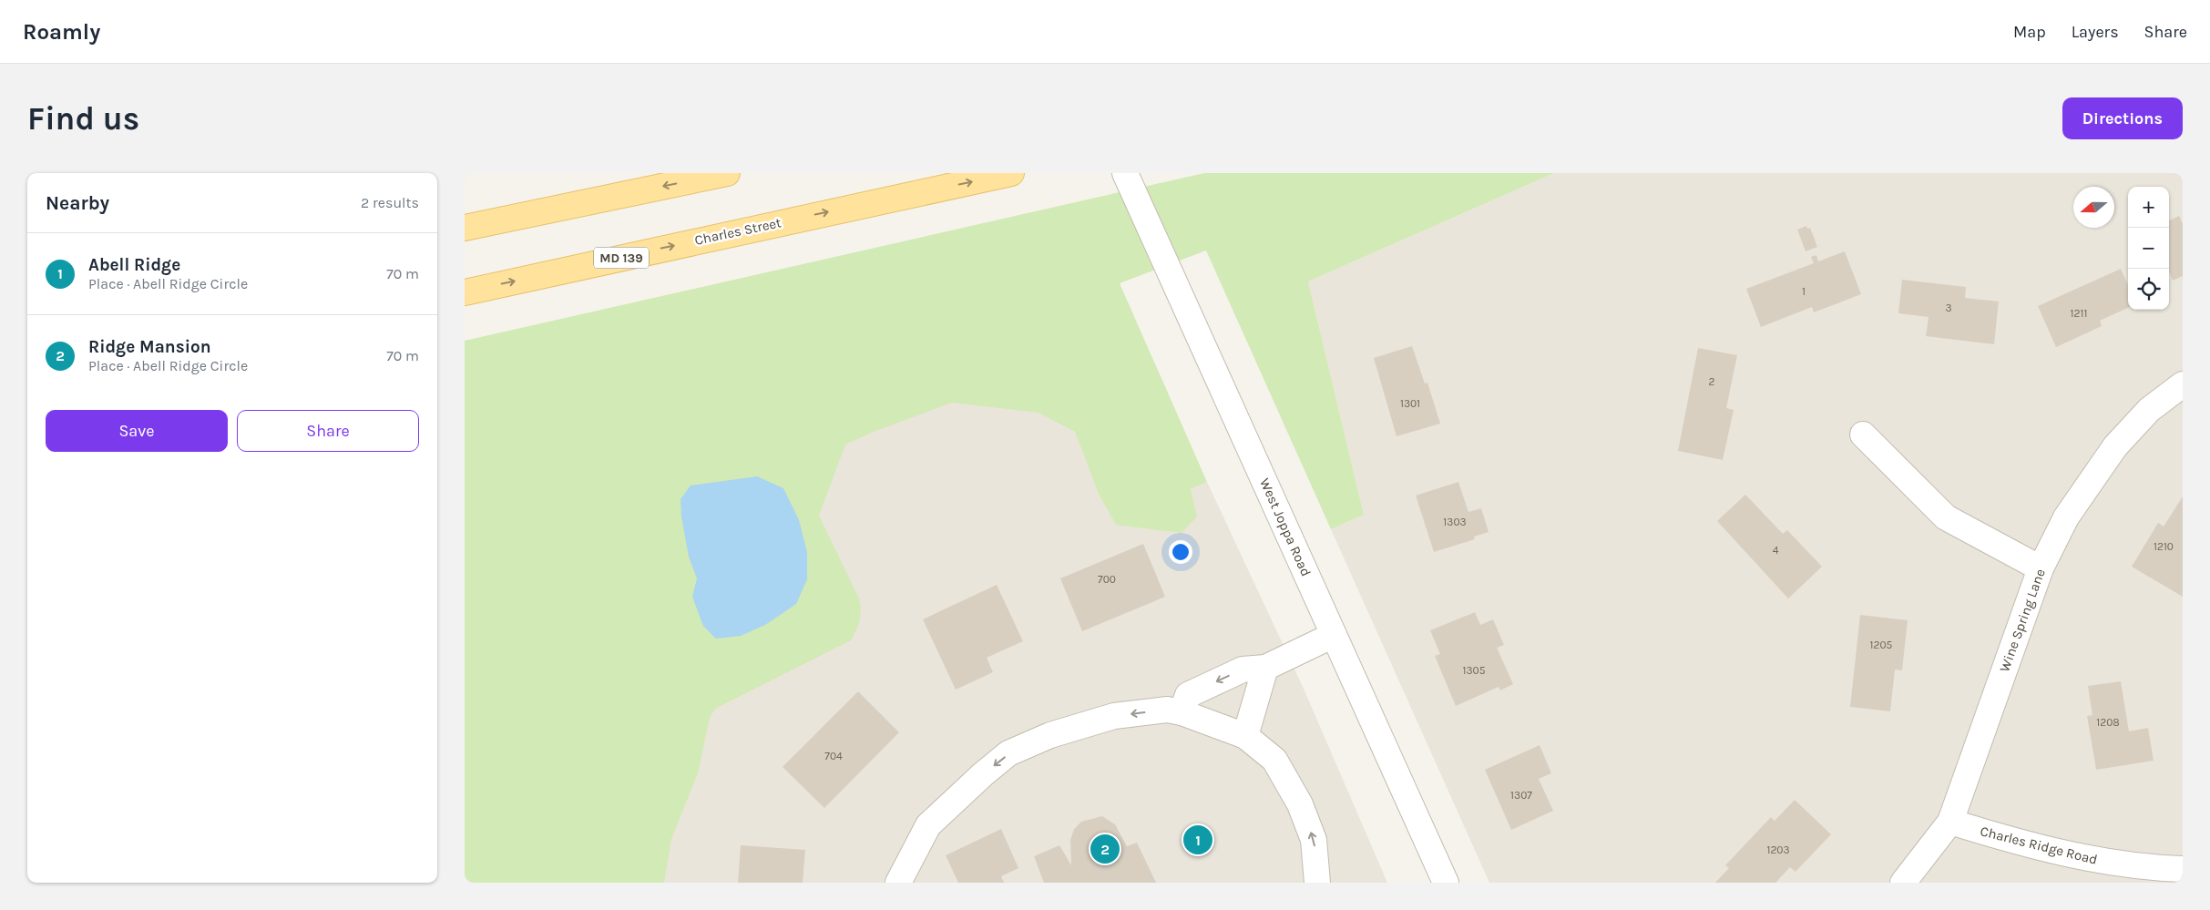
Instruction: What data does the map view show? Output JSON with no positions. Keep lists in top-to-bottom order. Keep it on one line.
{"streets":{"main road":["Charles Street","MD 139"],"street":["West Joppa Road","Wine Spring Lane","Charles Ridge Road"]},"crossings":[["Wine Spring Lane","Charles Ridge Road"]],"house_numbers":["1","3","1211","2","1301","1303","1210","4","700","1205","1305","1208","704","1307","1203"],"north":"left","page":{"header":"Roamly","nav":["Map","Layers","Share"],"buttons":["Directions",["Save","Share"]],"title":"Find us","heading":["Nearby","2 results"],"map_buttons":["+","−"],"list":[{"mark":"1","name":"Abell Ridge","note":"Place · Abell Ridge Circle","value":"70 m"},{"mark":"2","name":"Ridge Mansion","note":"Place · Abell Ridge Circle","value":"70 m"}],"pins":["1","2"]}}
